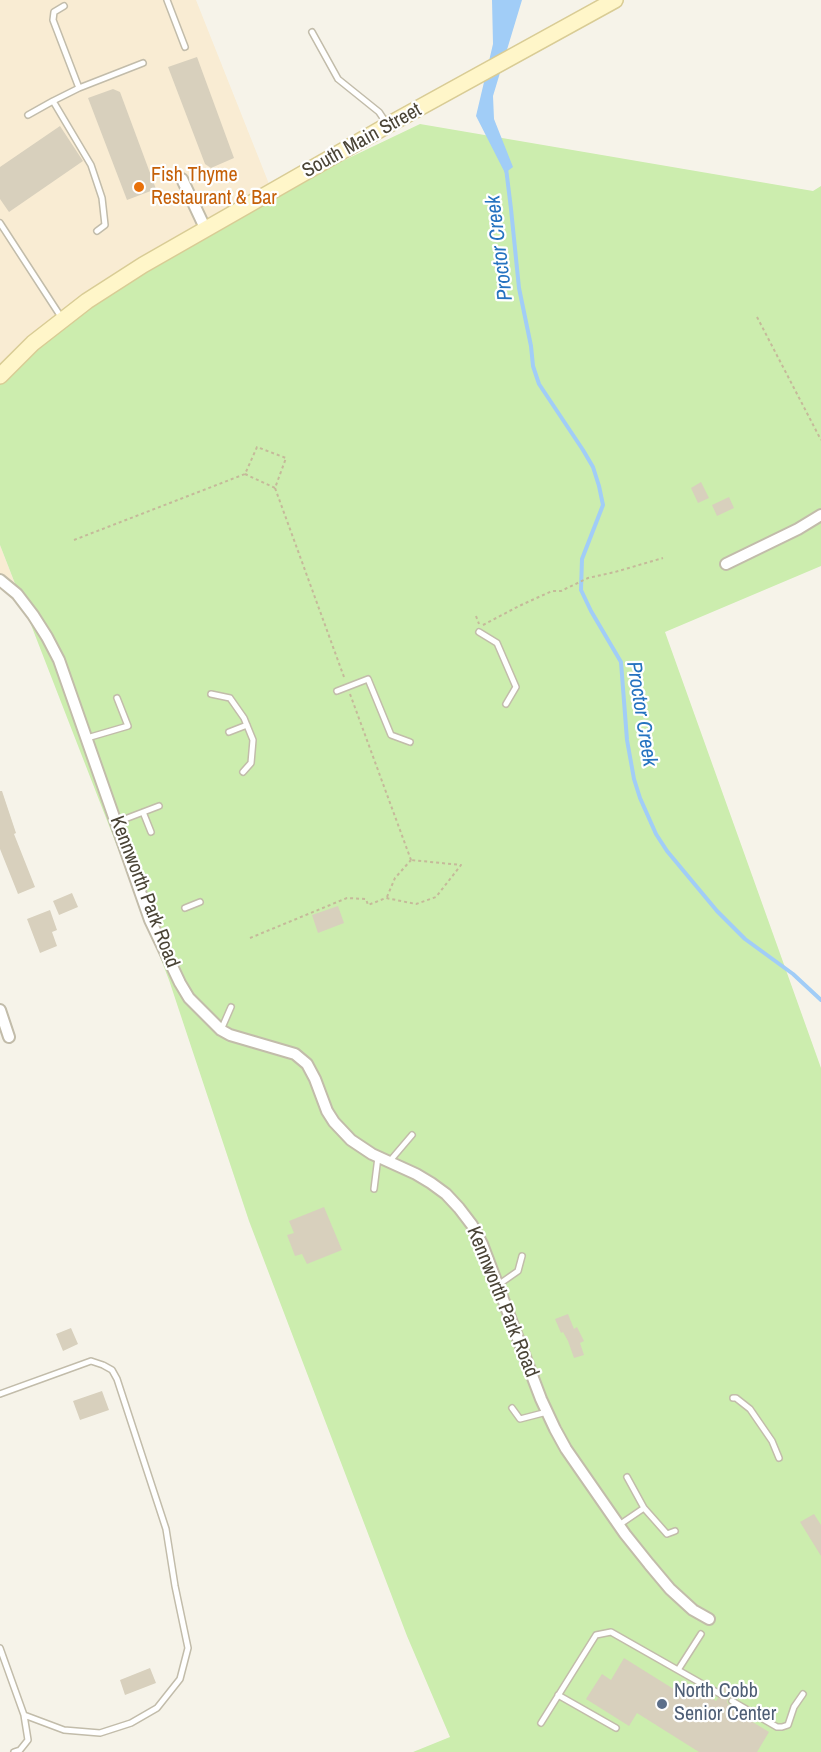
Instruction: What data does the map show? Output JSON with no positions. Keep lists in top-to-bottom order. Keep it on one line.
{"streets":{"main road":["South Main Street"],"street":["Kennworth Park Road"]},"water":["Proctor Creek"],"places":["Fish Thyme Restaurant & Bar","North Cobb Senior Center"]}
